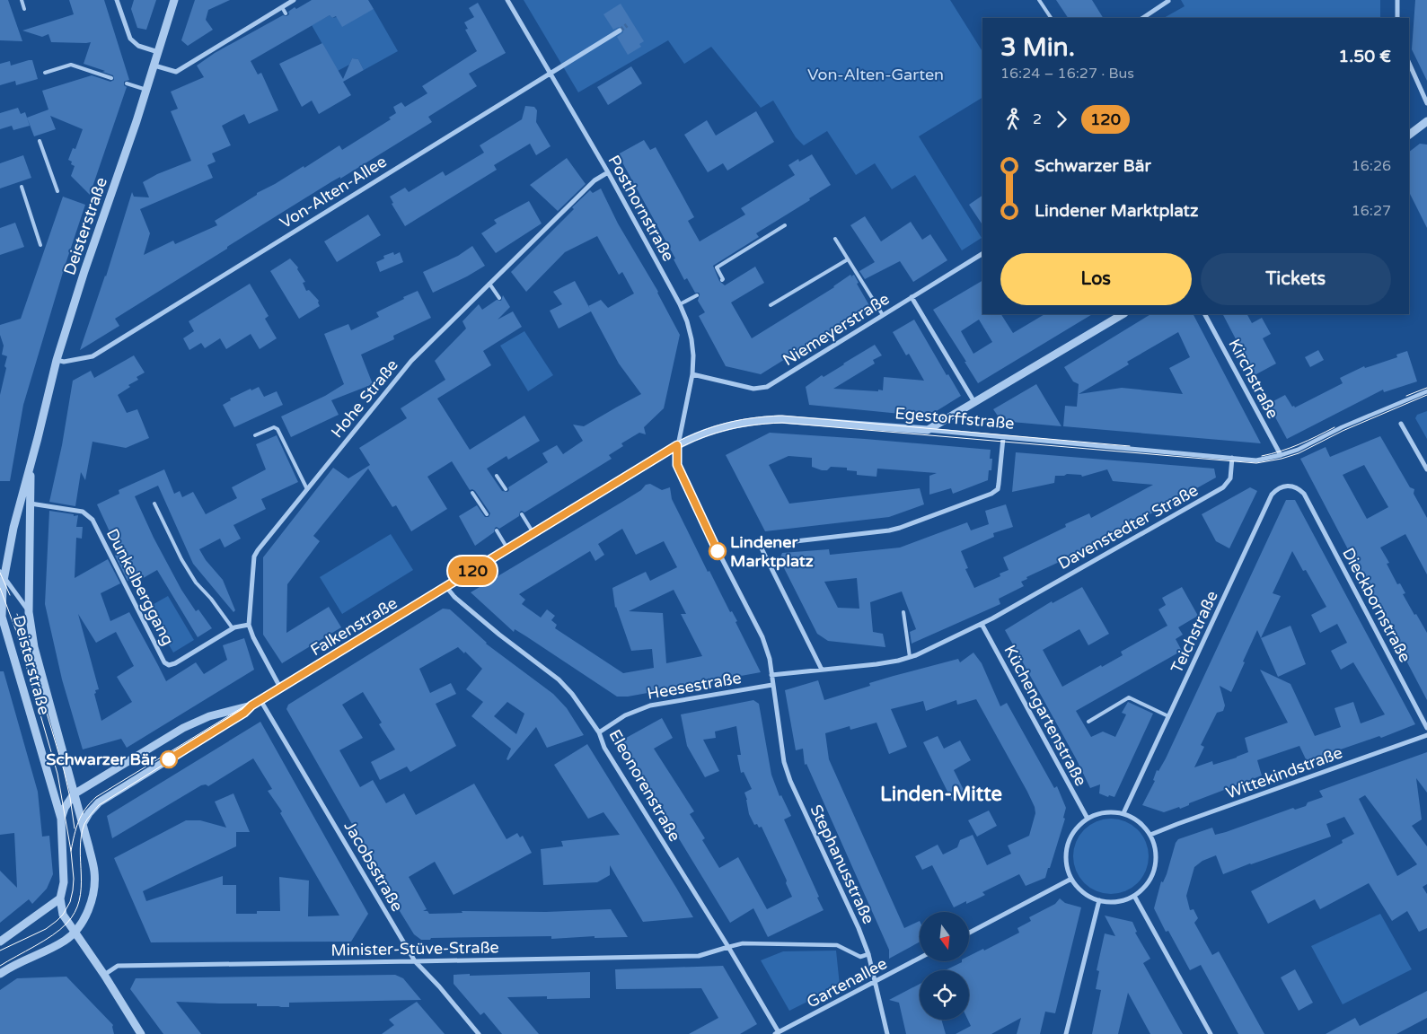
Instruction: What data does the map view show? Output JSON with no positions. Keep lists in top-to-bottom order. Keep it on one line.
{"streets":{"street":["Von-Alten-Allee","Posthornstraße","Deisterstraße","Niemeyerstraße","Kirchstraße","Hohe Straße","Egestorffstraße","Davenstedter Straße","Dunkelberggang","Dieckbornstraße","Falkenstraße","Teichstraße","Heesestraße","Küchengartenstraße","Wittekindstraße","Eleonorenstraße","Stephanusstraße","Jacobsstraße","Minister-Stüve-Straße","Gartenallee"]},"crossings":[["Von-Alten-Allee","Posthornstraße"],["Von-Alten-Allee","Deisterstraße"],["Posthornstraße","Niemeyerstraße"],["Posthornstraße","Hohe Straße"],["Posthornstraße","Egestorffstraße"],["Posthornstraße","Falkenstraße"],["Deisterstraße","Dunkelberggang"],["Deisterstraße","Falkenstraße"],["Hohe Straße","Dunkelberggang"],["Hohe Straße","Falkenstraße"],["Egestorffstraße","Davenstedter Straße"],["Egestorffstraße","Falkenstraße"],["Davenstedter Straße","Küchengartenstraße"],["Dieckbornstraße","Teichstraße"],["Falkenstraße","Eleonorenstraße"],["Falkenstraße","Jacobsstraße"],["Teichstraße","Küchengartenstraße"],["Teichstraße","Wittekindstraße"],["Heesestraße","Eleonorenstraße"],["Heesestraße","Stephanusstraße"],["Küchengartenstraße","Wittekindstraße"],["Eleonorenstraße","Minister-Stüve-Straße"],["Eleonorenstraße","Gartenallee"],["Stephanusstraße","Gartenallee"],["Jacobsstraße","Minister-Stüve-Straße"]],"districts":["Linden-Mitte"],"parks":["Von-Alten-Garten"],"places":["Lindener Marktplatz","Schwarzer Bär"],"lines":["bus line 120"],"north":"bottom","page":{"on_map":"120","heading":["3 Min.","16:24 – 16:27 · Bus","1.50 €"],"legs":["2","120"],"list":[{"name":"Schwarzer Bär","value":"16:26"},{"name":"Lindener Marktplatz","value":"16:27"}],"buttons":["Los","Tickets"]}}
